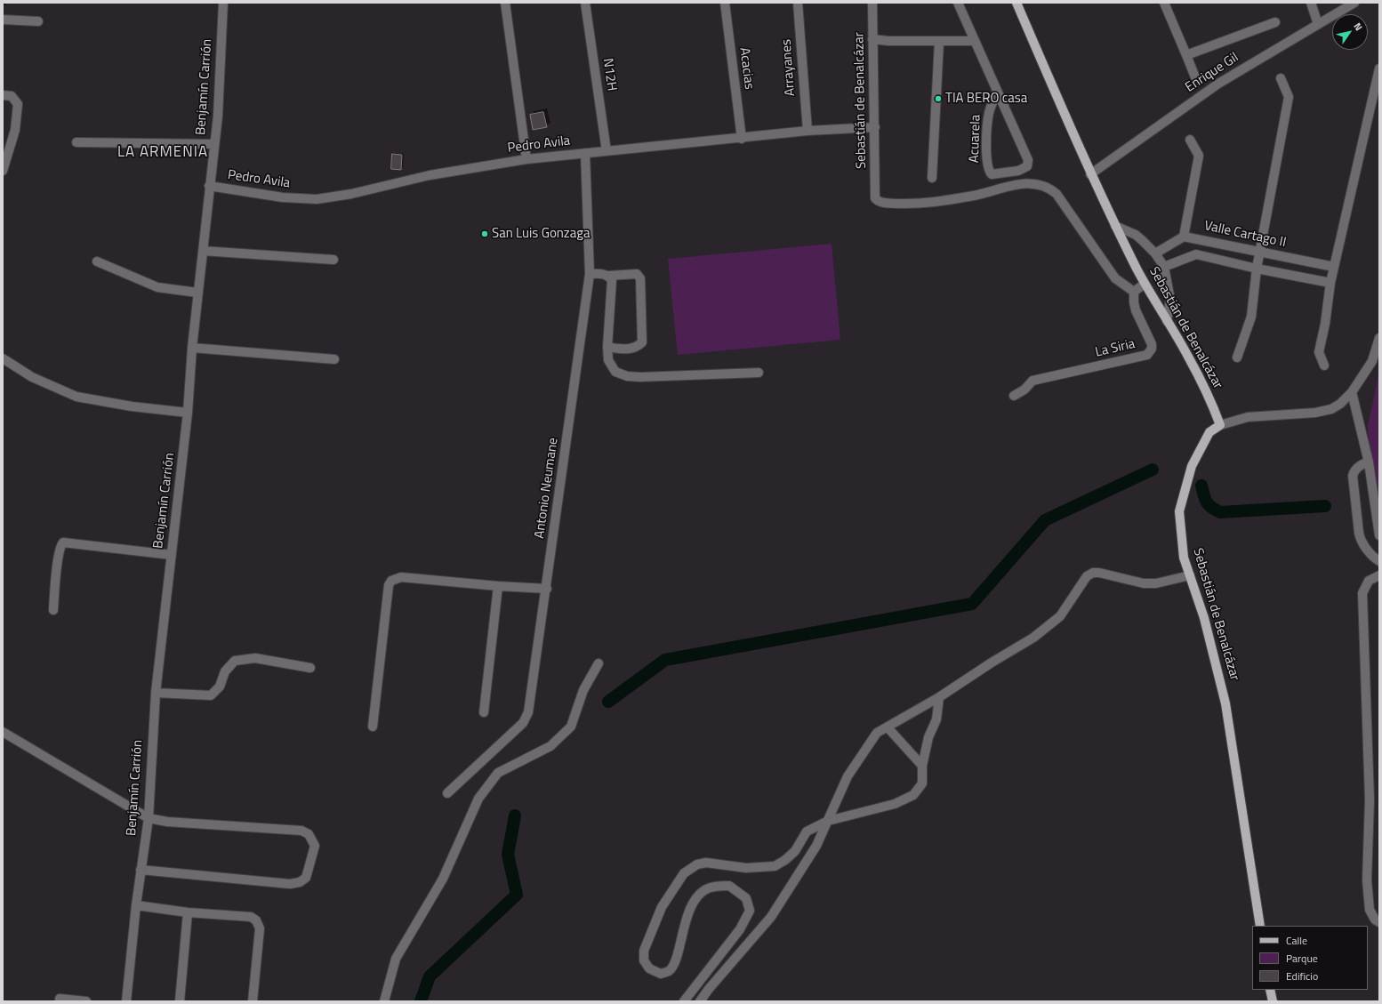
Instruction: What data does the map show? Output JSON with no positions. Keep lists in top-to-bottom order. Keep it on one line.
{"streets":{"main road":["Sebastián de Benalcázar"],"street":["Arrayanes","Acacias","Enrique Gil","N12H","Benjamín Carrión","Acuarela","Pedro Avila","Valle Cartago II","La Siria","Antonio Neumane"]},"crossings":[["Arrayanes","Pedro Avila"],["Acacias","Pedro Avila"],["Enrique Gil","Sebastián de Benalcázar"],["N12H","Pedro Avila"],["Benjamín Carrión","Pedro Avila"],["Sebastián de Benalcázar","Pedro Avila"],["Sebastián de Benalcázar","La Siria"],["Pedro Avila","Antonio Neumane"]],"districts":["LA ARMENIA"],"places":["TIA BERO casa","San Luis Gonzaga"],"legend":["Calle","Parque","Edificio"],"north":"top right"}
